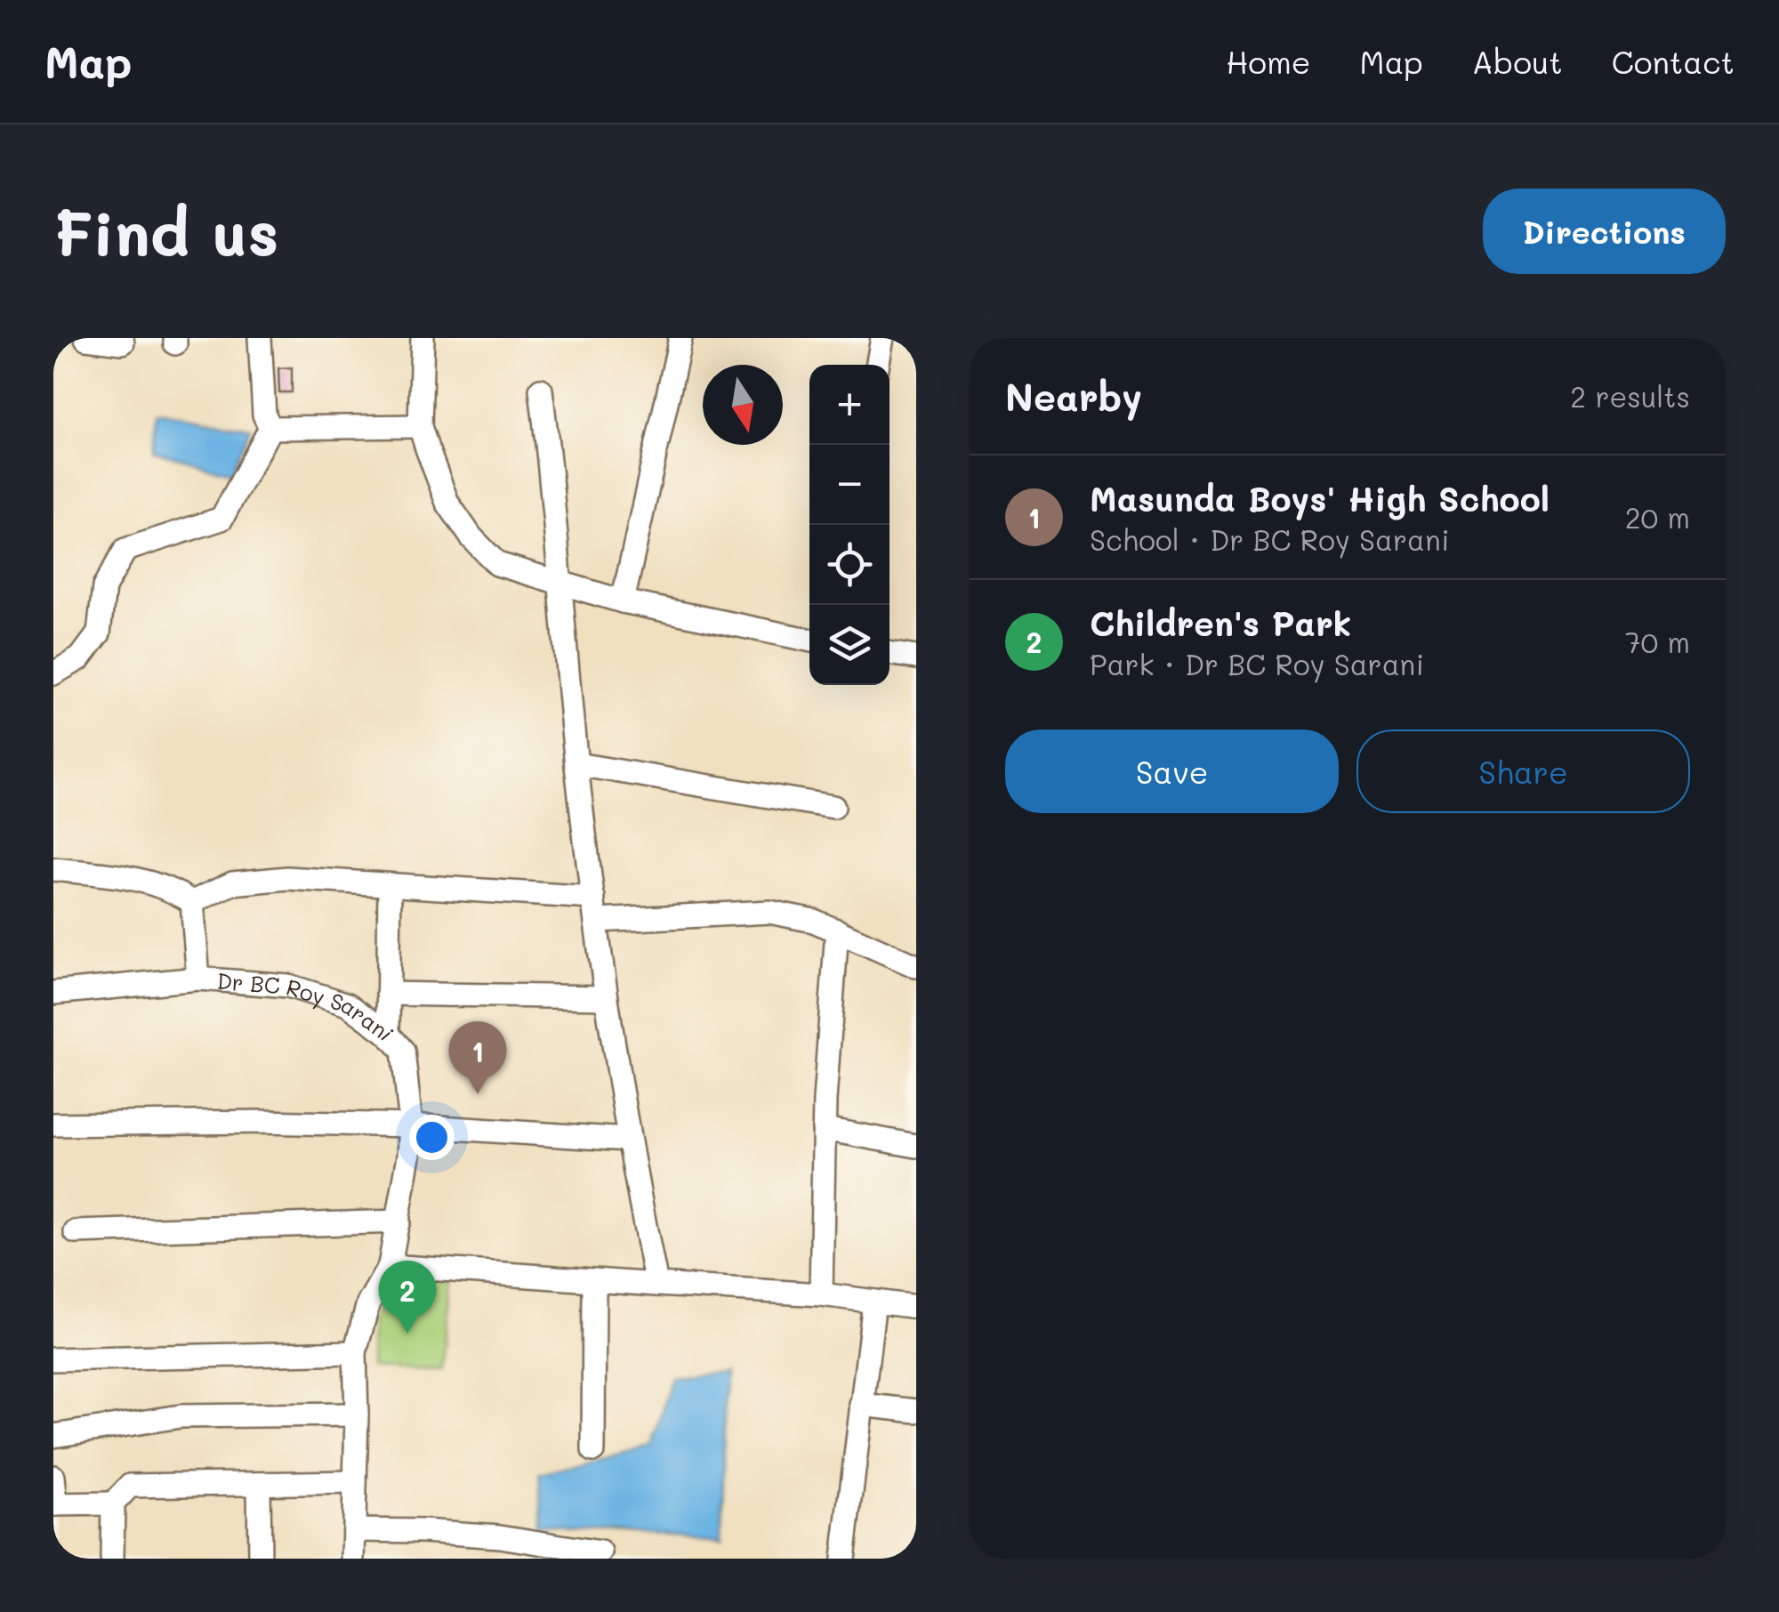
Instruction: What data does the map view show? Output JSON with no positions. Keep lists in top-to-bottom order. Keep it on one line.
{"streets":{"street":["Dr BC Roy Sarani"]},"north":"bottom","page":{"header":"Map","nav":["Home","Map","About","Contact"],"buttons":["Directions",["Save","Share"]],"title":"Find us","heading":["Nearby","2 results"],"map_buttons":["+","−"],"list":[{"mark":"1","name":"Masunda Boys' High School","note":"School · Dr BC Roy Sarani","value":"20 m"},{"mark":"2","name":"Children's Park","note":"Park · Dr BC Roy Sarani","value":"70 m"}],"pins":["1","2"]}}
